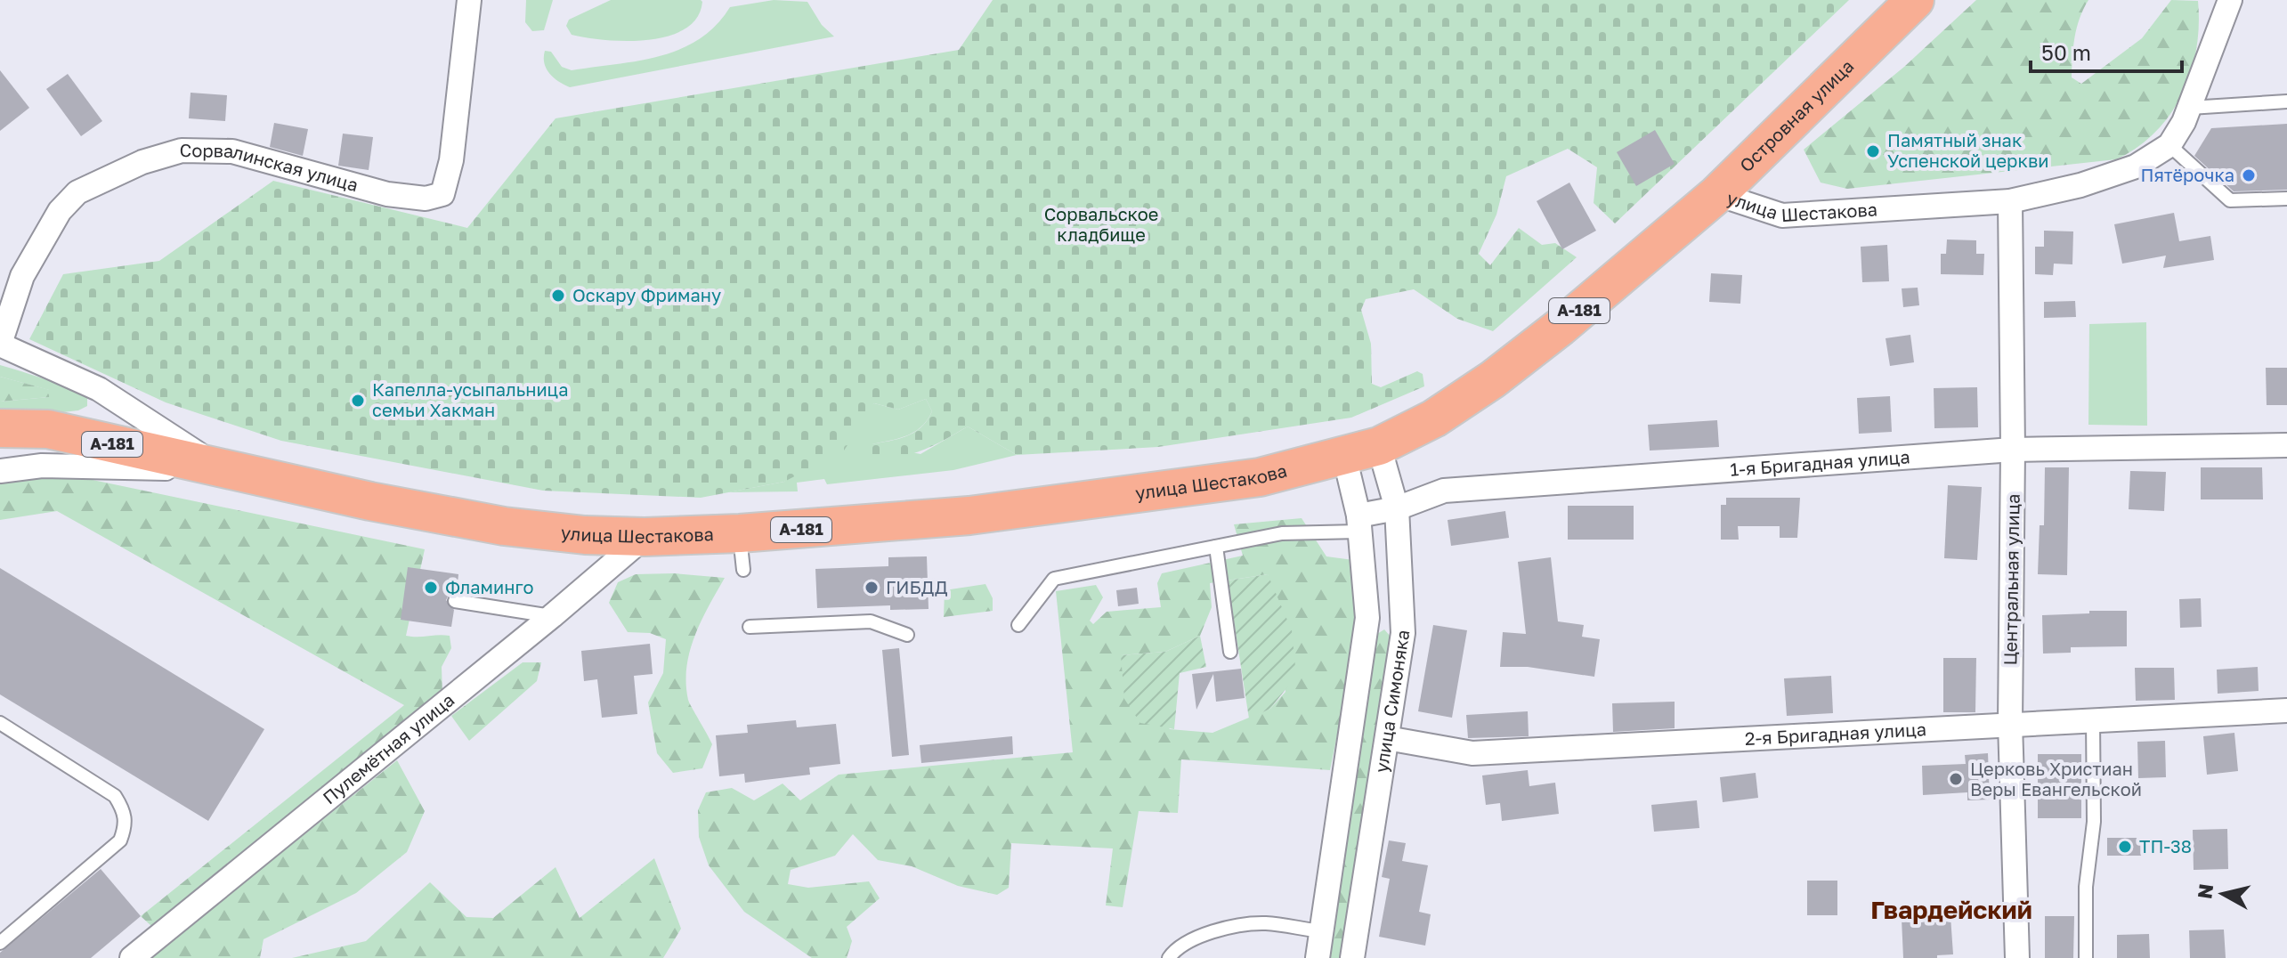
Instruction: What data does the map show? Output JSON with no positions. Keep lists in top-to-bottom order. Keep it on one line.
{"streets":{"main road":["Островная улица","улица Шестакова","А-181"],"street":["Сорвалинская улица","1-я Бригадная улица","Центральная улица","улица Симоняка","2-я Бригадная улица","Пулемётная улица"]},"crossings":[["Островная улица","улица Шестакова"],["улица Шестакова","А-181"],["улица Шестакова","Центральная улица"],["улица Шестакова","улица Симоняка"],["улица Шестакова","Пулемётная улица"],["1-я Бригадная улица","Центральная улица"],["1-я Бригадная улица","улица Симоняка"],["Центральная улица","2-я Бригадная улица"],["улица Симоняка","2-я Бригадная улица"]],"districts":["Гвардейский"],"parks":["Сорвальское кладбище"],"places":["Памятный знак Успенской церкви","Пятёрочка","Оскару Фриману","Капелла-усыпальница семьи Хакман","Фламинго","ГИБДД","Церковь Христиан Веры Евангельской","ТП-38"],"scale_bar":"50 m","north":"left"}
